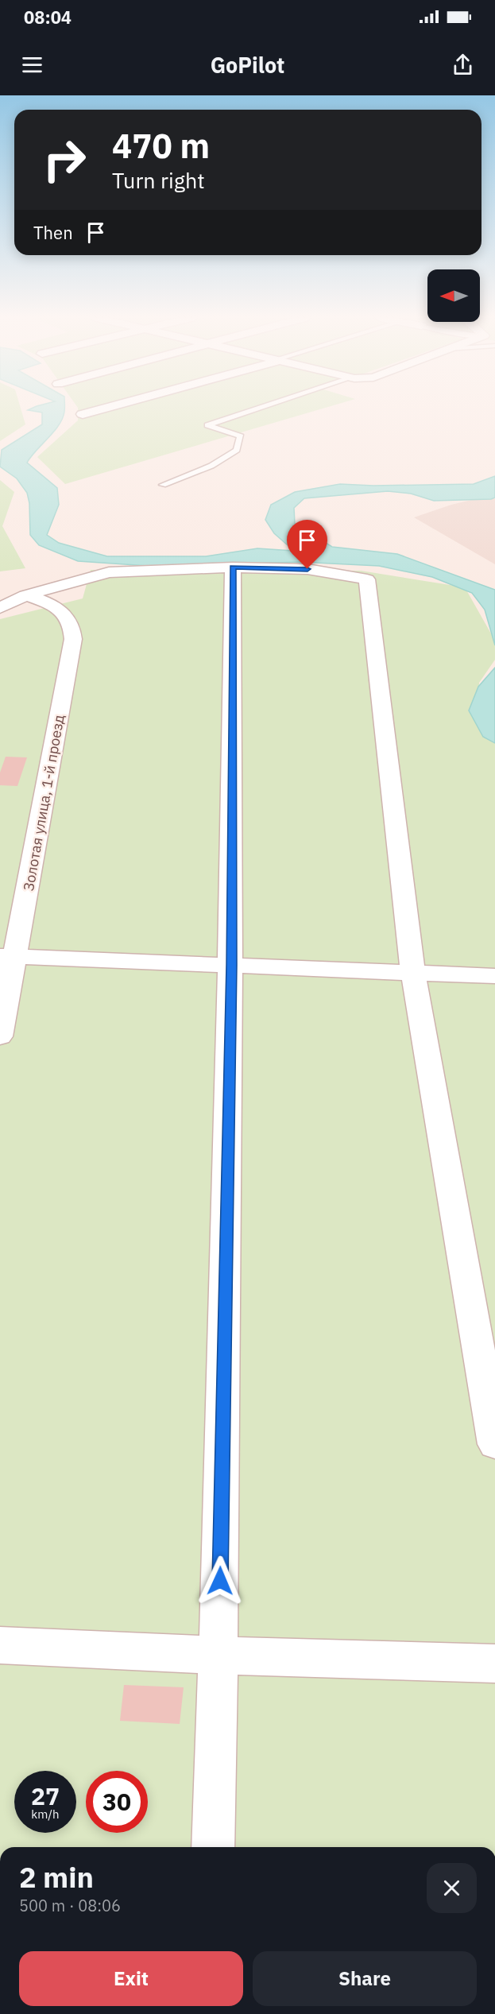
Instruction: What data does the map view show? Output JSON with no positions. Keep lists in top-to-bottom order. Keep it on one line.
{"streets":{"street":["Золотая улица, 1-й проезд"]},"north":"left","page":{"status":"08:04","header":"GoPilot","turn":["470 m","Turn right"],"then":"Then","speed":"27 km/h","limit":"30","heading":["2 min","500 m · 08:06"],"buttons":["Exit","Share"]}}
